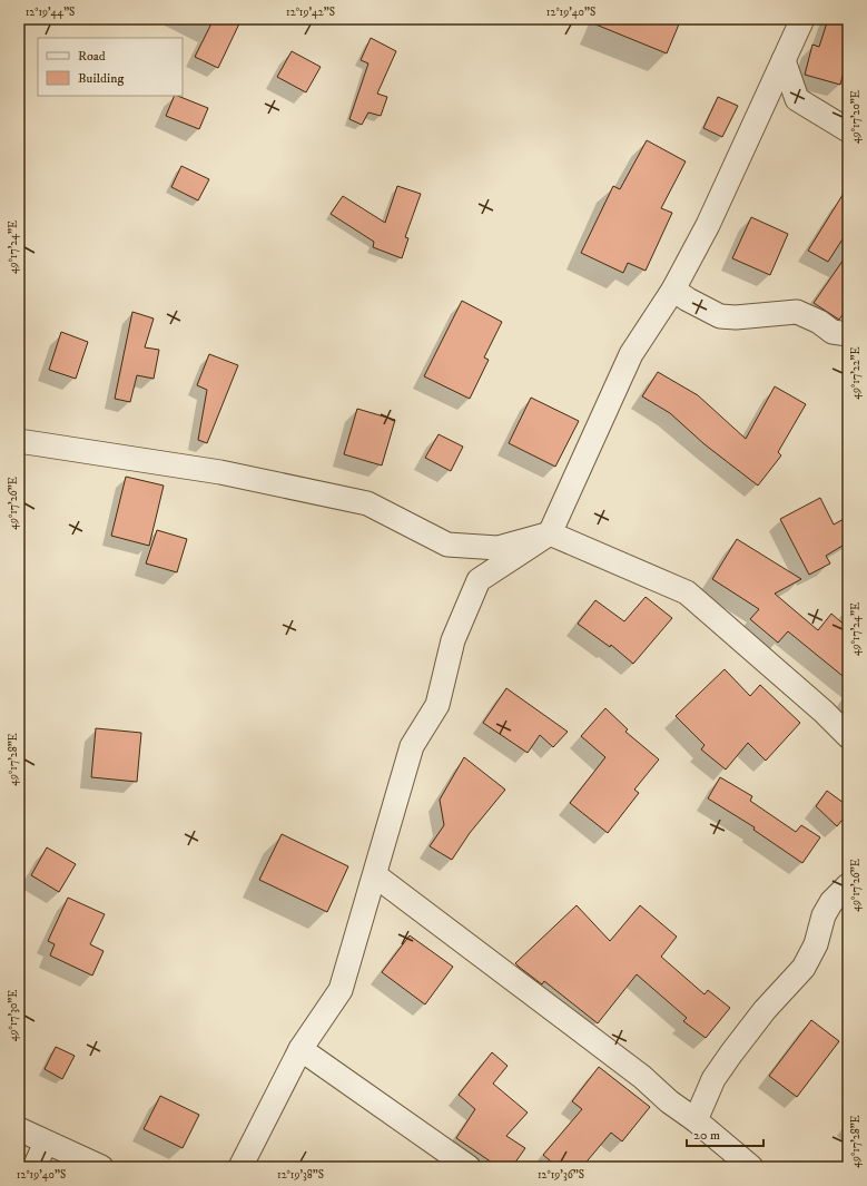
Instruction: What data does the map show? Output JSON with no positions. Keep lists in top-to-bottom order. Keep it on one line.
{"legend":["Road","Building"],"scale_bar":"20 m","coordinates":["12°19'44\"S","12°19'42\"S","12°19'40\"S","49°17'20\"E","49°17'24\"E","49°17'22\"E","49°17'26\"E","49°17'28\"E","49°17'30\"E","12°19'38\"S","12°19'36\"S"]}
